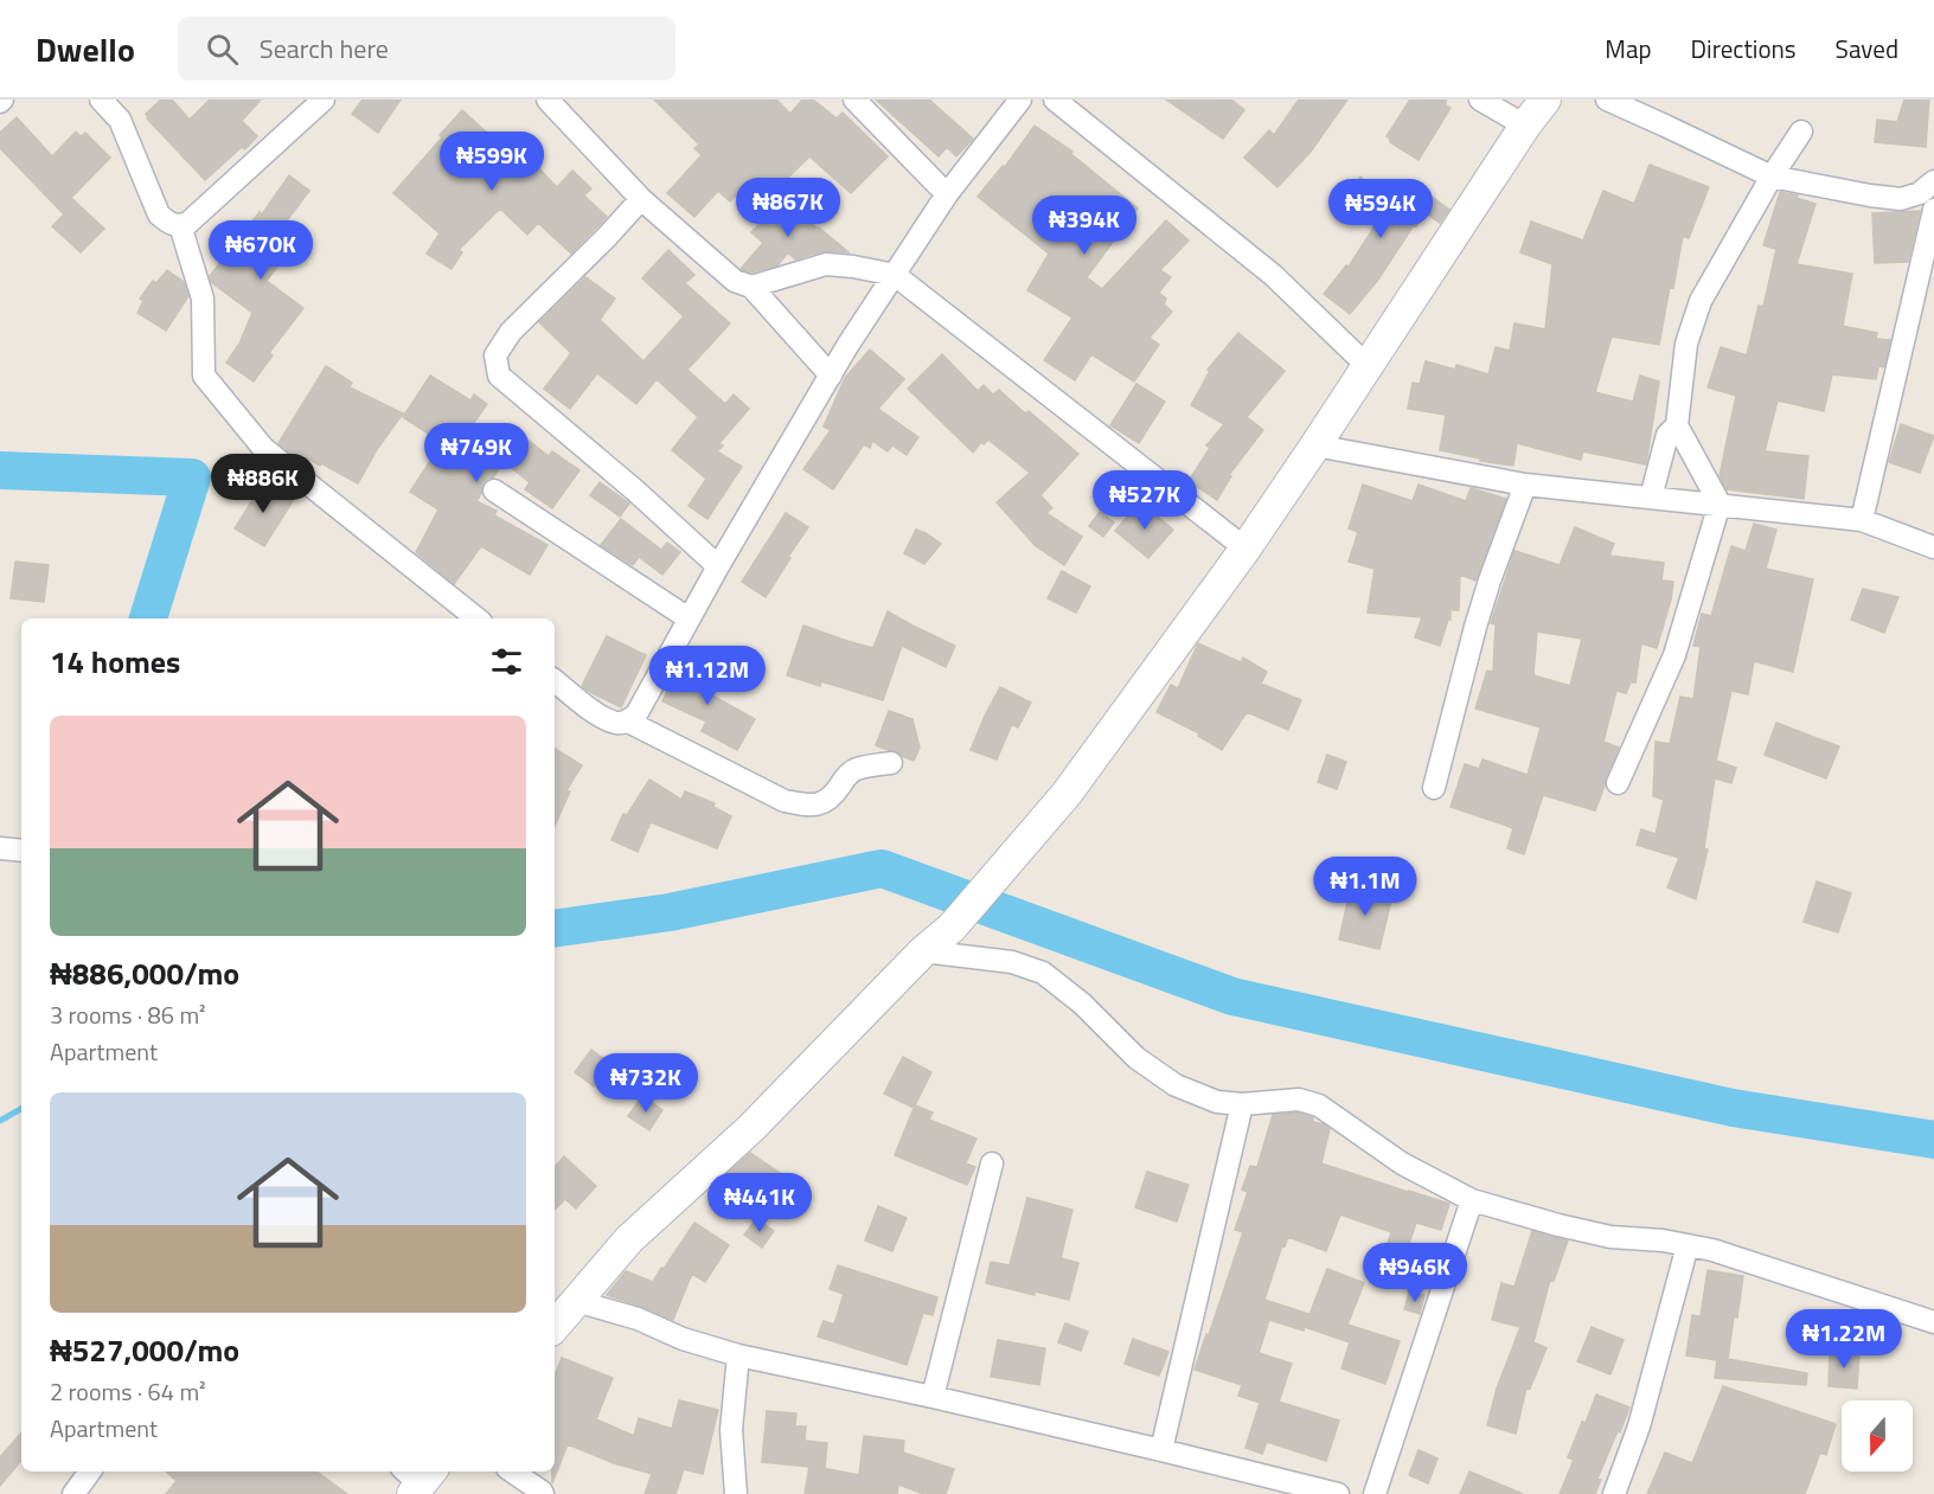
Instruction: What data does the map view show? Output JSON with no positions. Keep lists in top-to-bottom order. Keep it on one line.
{"north":"bottom","page":{"header":"Dwello","search":"Search here","nav":["Map","Directions","Saved"],"price":["₦599K","₦867K","₦594K","₦394K","₦670K","₦749K","₦886K","₦527K","₦1.12M","₦1.1M","₦732K","₦441K","₦946K","₦1.22M"],"heading":"14 homes","list":[{"name":"₦886,000/mo","note":"3 rooms · 86 m² · Apartment"},{"name":"₦527,000/mo","note":"2 rooms · 64 m² · Apartment"}]}}
